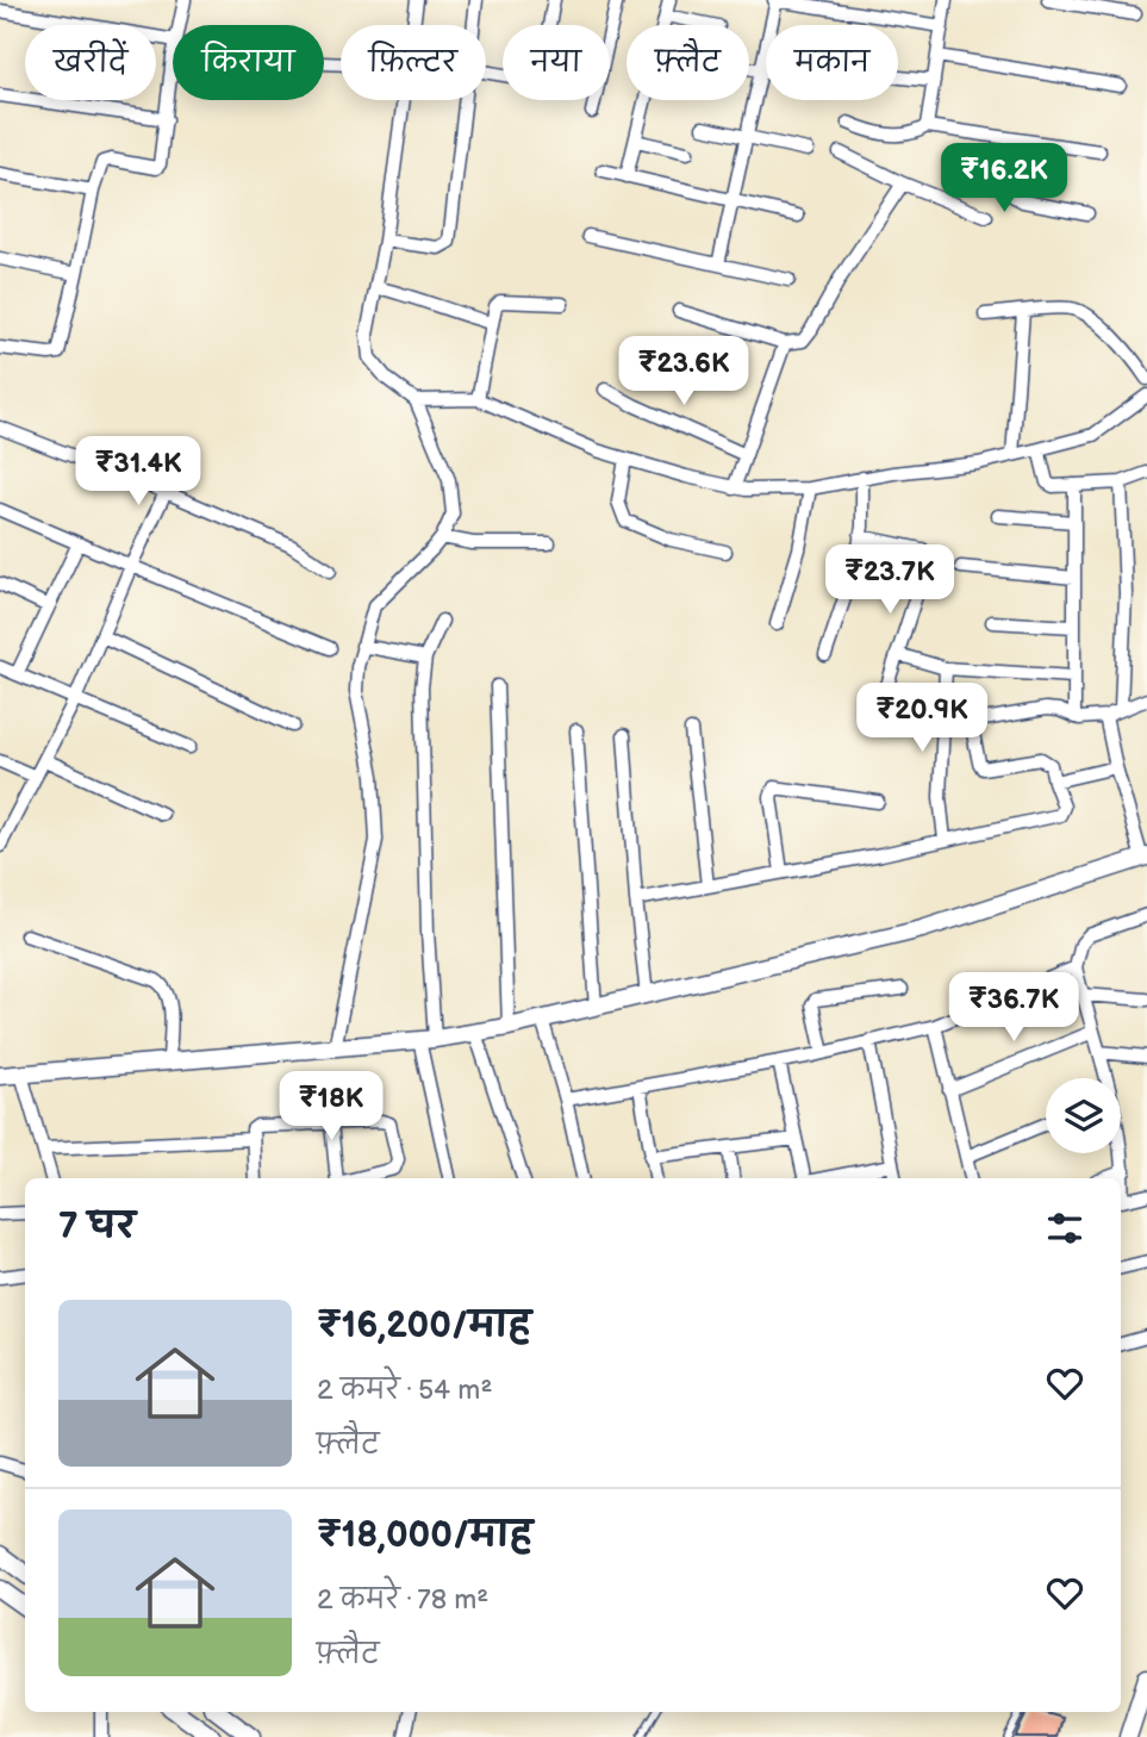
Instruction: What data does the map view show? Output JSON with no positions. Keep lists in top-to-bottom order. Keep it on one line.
{"page":{"chip":["खरीदें","किराया","फ़िल्टर","नया","फ़्लैट","मकान"],"price":["₹16.2K","₹23.6K","₹31.4K","₹23.7K","₹20.9K","₹36.7K","₹18K"],"heading":"7 घर","list":[{"name":"₹16,200/माह","note":"2 कमरे · 54 m² · फ़्लैट"},{"name":"₹18,000/माह","note":"2 कमरे · 78 m² · फ़्लैट"}]}}
